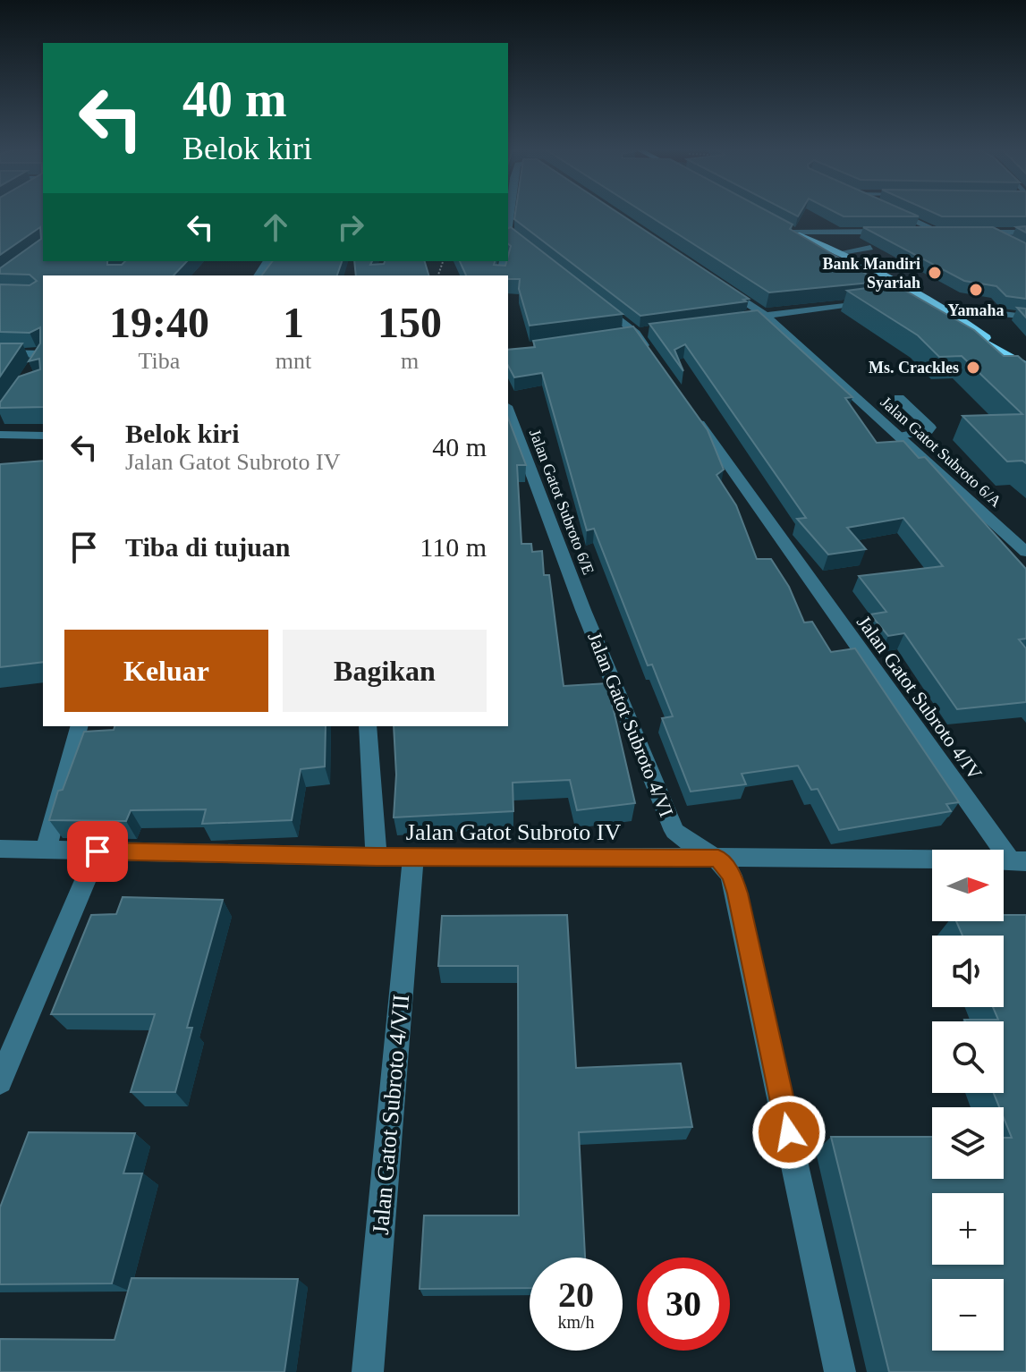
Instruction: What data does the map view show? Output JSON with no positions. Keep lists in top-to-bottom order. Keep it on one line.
{"streets":{"street":["Jalan Gatot Subroto 6/A","Jalan Gatot Subroto 6/E","Jalan Gatot Subroto 4/IV","Jalan Gatot Subroto 4/VI","Jalan Gatot Subroto IV","Jalan Gatot Subroto 4/VII"]},"crossings":[["Jalan Gatot Subroto 6/E","Jalan Gatot Subroto 4/VI"],["Jalan Gatot Subroto 4/IV","Jalan Gatot Subroto IV"],["Jalan Gatot Subroto 4/VI","Jalan Gatot Subroto IV"],["Jalan Gatot Subroto IV","Jalan Gatot Subroto 4/VII"]],"places":["Bank Mandiri Syariah","Yamaha","Ms. Crackles"],"north":"right","page":{"turn":["40 m","Belok kiri"],"eta":["19:40","Tiba","1","mnt","150","m"],"list":[{"name":"Belok kiri","note":"Jalan Gatot Subroto IV","value":"40 m"},{"name":"Tiba di tujuan","value":"110 m"}],"buttons":["Keluar","Bagikan"],"map_buttons":["+","−"],"speed":"20 km/h","limit":"30"}}
